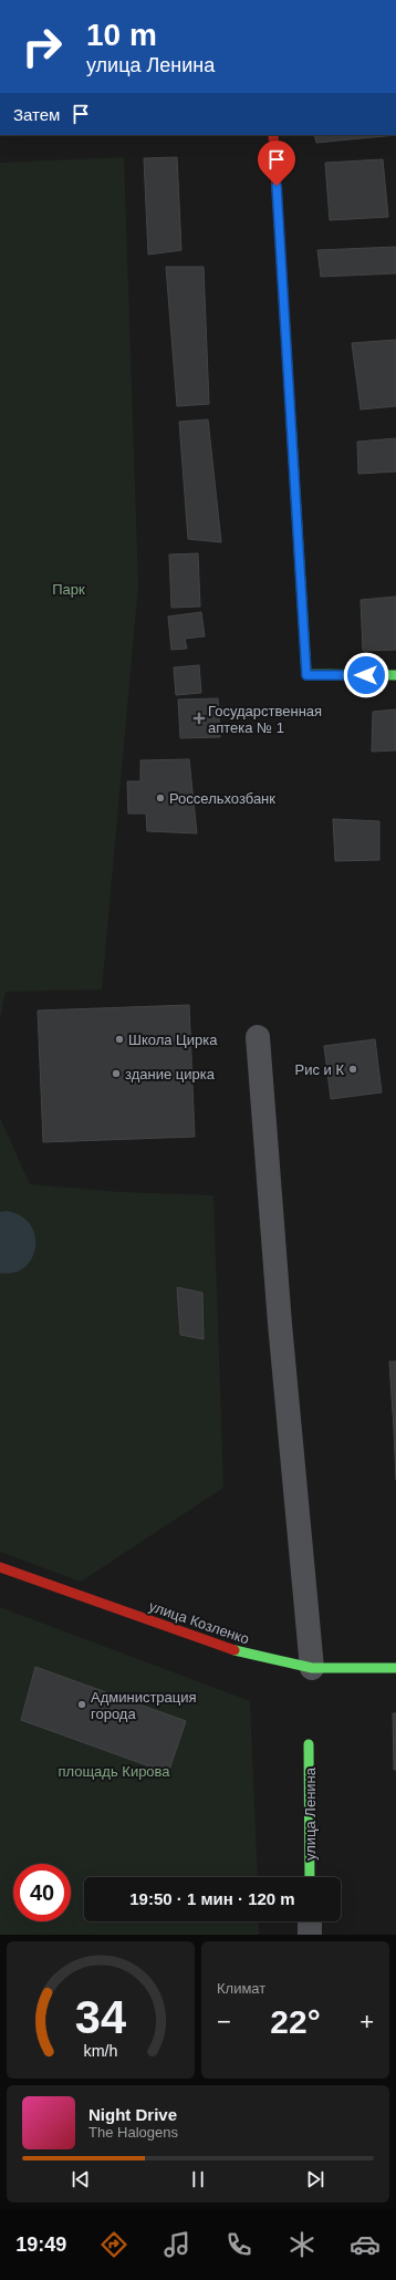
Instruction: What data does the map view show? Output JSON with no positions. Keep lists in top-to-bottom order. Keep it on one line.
{"streets":{"street":["улица Козленко","улица Ленина"]},"parks":["Парк","площадь Кирова"],"places":{"health":["Государственная аптека № 1"],"other":["Россельхозбанк","Школа Цирка","Рис и К","здание цирка","Администрация города"]},"page":{"turn":["10 m","улица Ленина"],"then":"Затем","limit":"40","trip":"19:50 · 1 мин · 120 m","tile":"Климат","heat":["−","22°","+"],"song":["Night Drive","The Halogens"],"tabs":"19:49","gauge":["34","km/h"]}}
